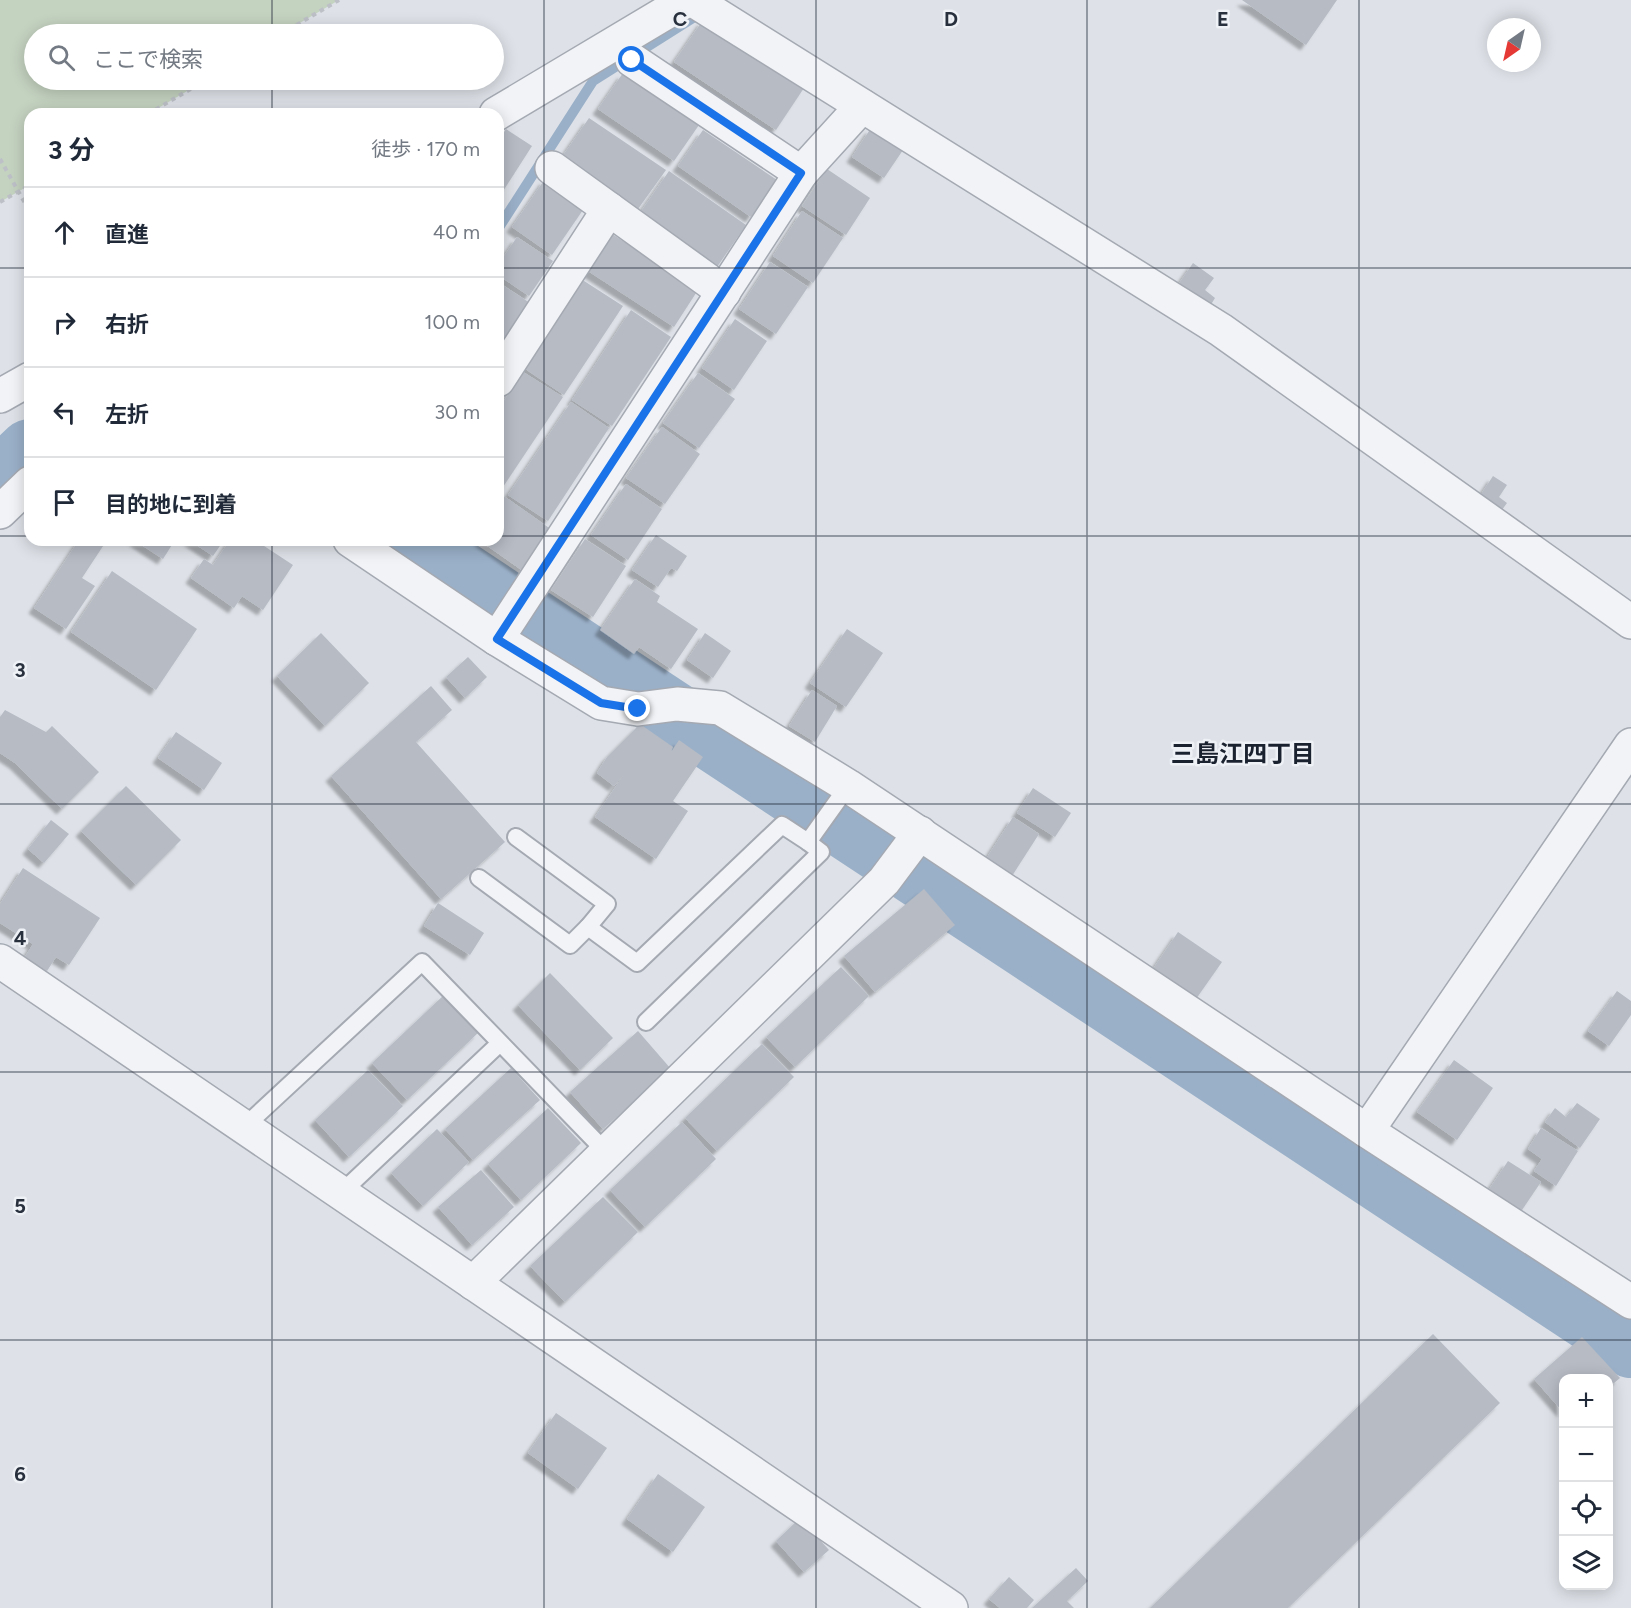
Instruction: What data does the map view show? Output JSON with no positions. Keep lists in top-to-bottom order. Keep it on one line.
{"districts":["三島江四丁目"],"north":"bottom left","page":{"search":"ここで検索","heading":["3 分","徒歩 · 170 m"],"list":[["直進","40 m"],["右折","100 m"],["左折","30 m"],"目的地に到着"],"map_buttons":["+","−"]},"grid":{"columns":["C","D","E"],"rows":["3","4","5","6"]}}
